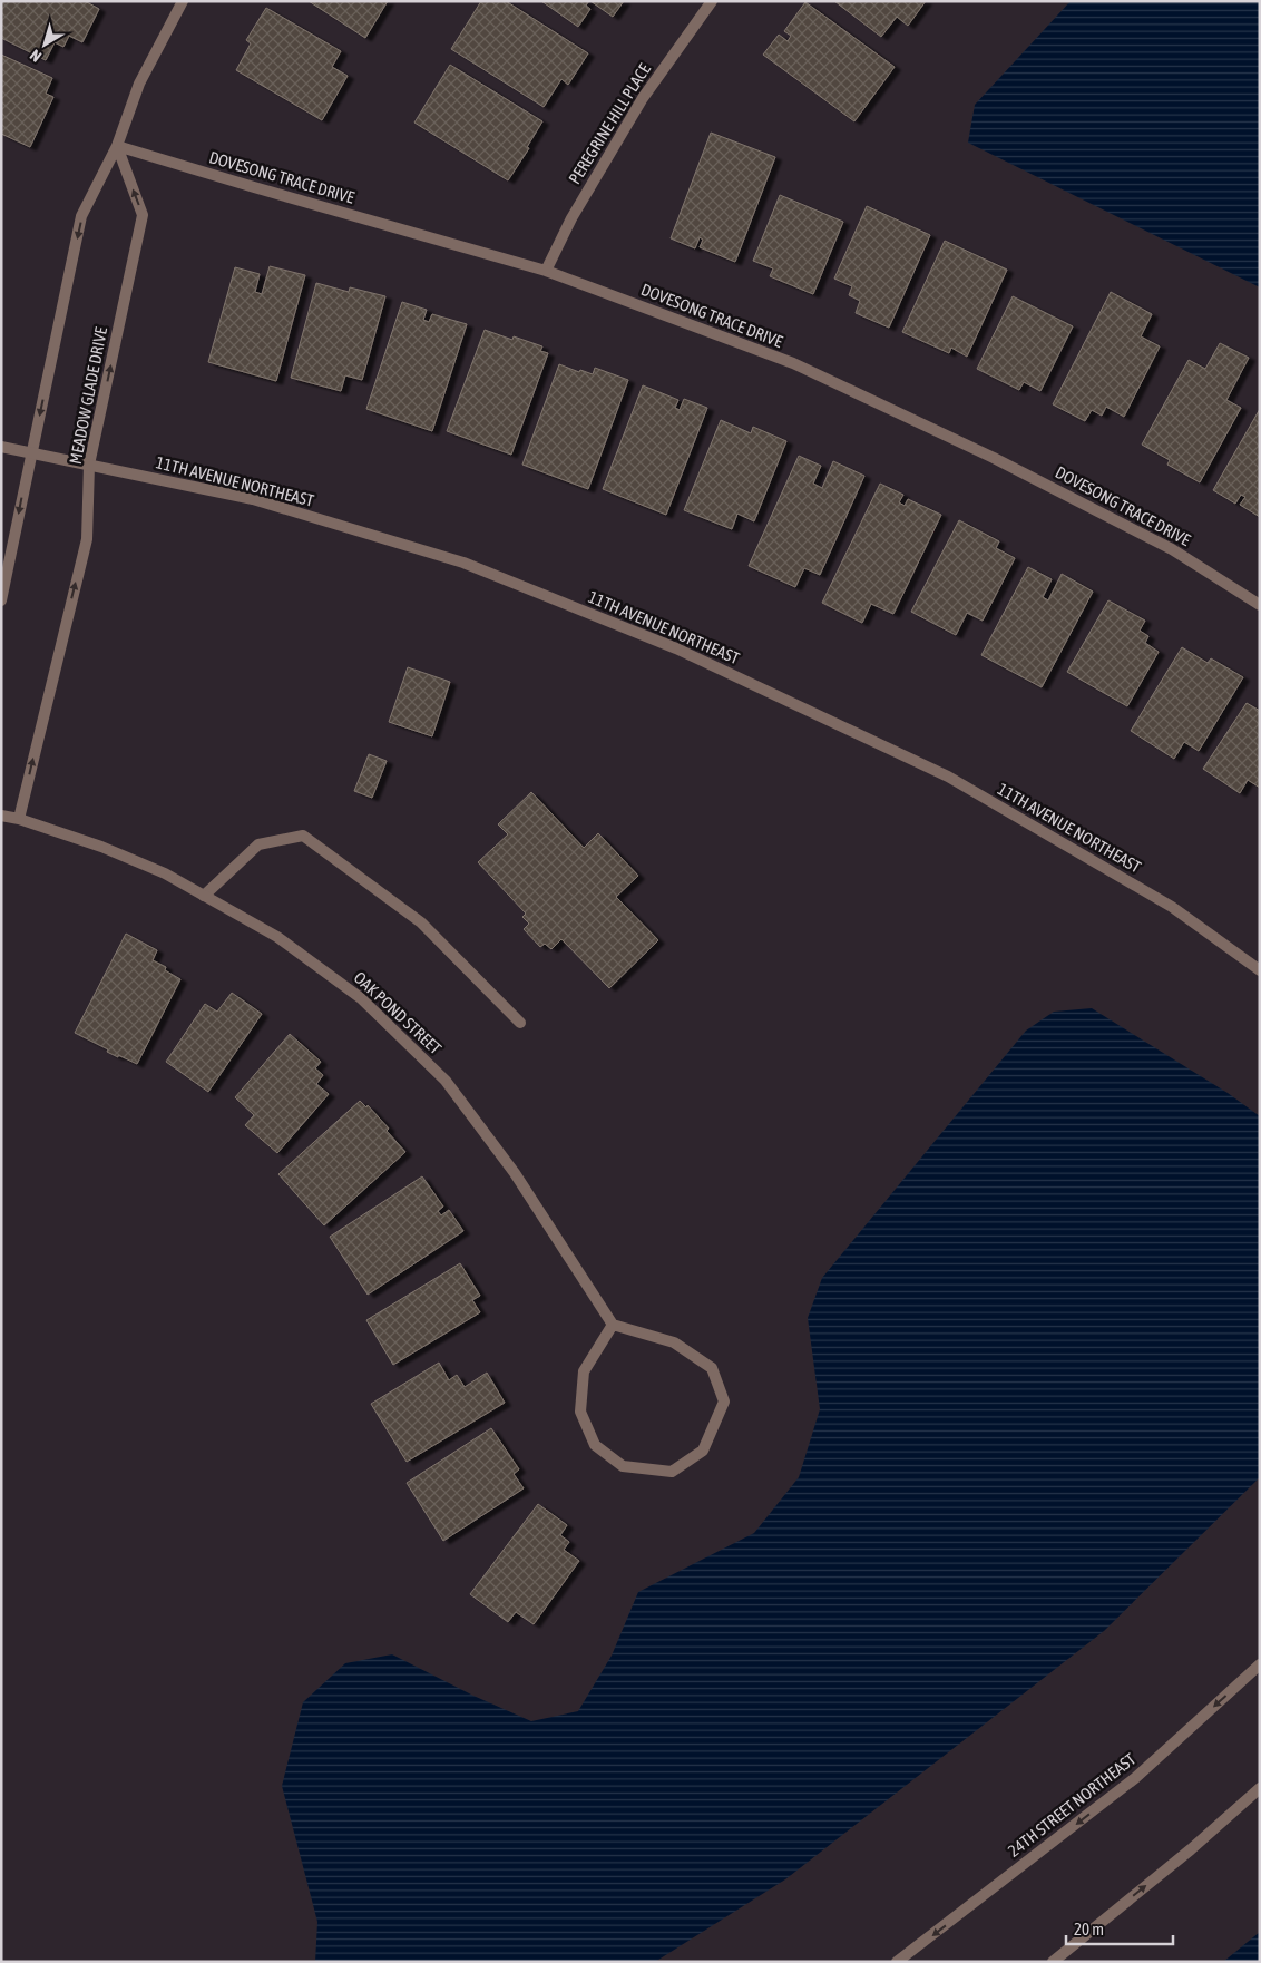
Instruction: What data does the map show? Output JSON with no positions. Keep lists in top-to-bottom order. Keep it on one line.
{"streets":{"street":["PEREGRINE HILL PLACE","DOVESONG TRACE DRIVE","MEADOW GLADE DRIVE","11TH AVENUE NORTHEAST","OAK POND STREET","24TH STREET NORTHEAST"]},"crossings":[["PEREGRINE HILL PLACE","DOVESONG TRACE DRIVE"],["DOVESONG TRACE DRIVE","MEADOW GLADE DRIVE"],["MEADOW GLADE DRIVE","11TH AVENUE NORTHEAST"],["MEADOW GLADE DRIVE","OAK POND STREET"]],"scale_bar":"20 m","north":"bottom left"}
